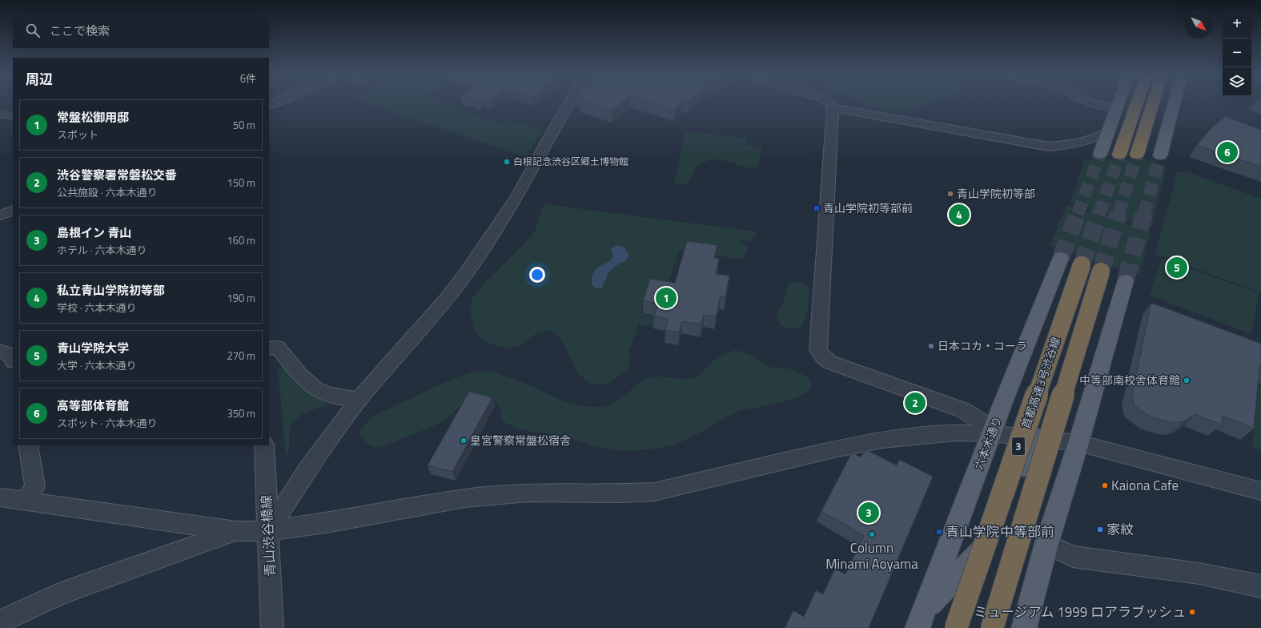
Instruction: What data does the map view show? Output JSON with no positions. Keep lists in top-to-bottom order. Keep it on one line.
{"streets":{"highway":["首都高速3号渋谷線","3"],"main road":["六本木通り"],"street":["青山渋谷橋線"]},"places":{"other":["白根記念渋谷区郷土博物館","青山学院初等部","日本コカ・コーラ","中等部南校舎体育館","皇宮警察常盤松宿舎","Kaiona Cafe","家紋","Column Minami Aoyama","ミュージアム 1999 ロアラブッシュ"],"transit":["青山学院初等部前","青山学院中等部前"]},"north":"bottom right","page":{"map_buttons":["+","−"],"search":"ここで検索","heading":["周辺","6件"],"list":[{"mark":"1","name":"常盤松御用邸","note":"スポット","value":"50 m"},{"mark":"2","name":"渋谷警察署常磐松交番","note":"公共施設 · 六本木通り","value":"150 m"},{"mark":"3","name":"島根イン 青山","note":"ホテル · 六本木通り","value":"160 m"},{"mark":"4","name":"私立青山学院初等部","note":"学校 · 六本木通り","value":"190 m"},{"mark":"5","name":"青山学院大学","note":"大学 · 六本木通り","value":"270 m"},{"mark":"6","name":"高等部体育館","note":"スポット · 六本木通り","value":"350 m"}],"pins":["6","4","5","1","2","3"]}}
